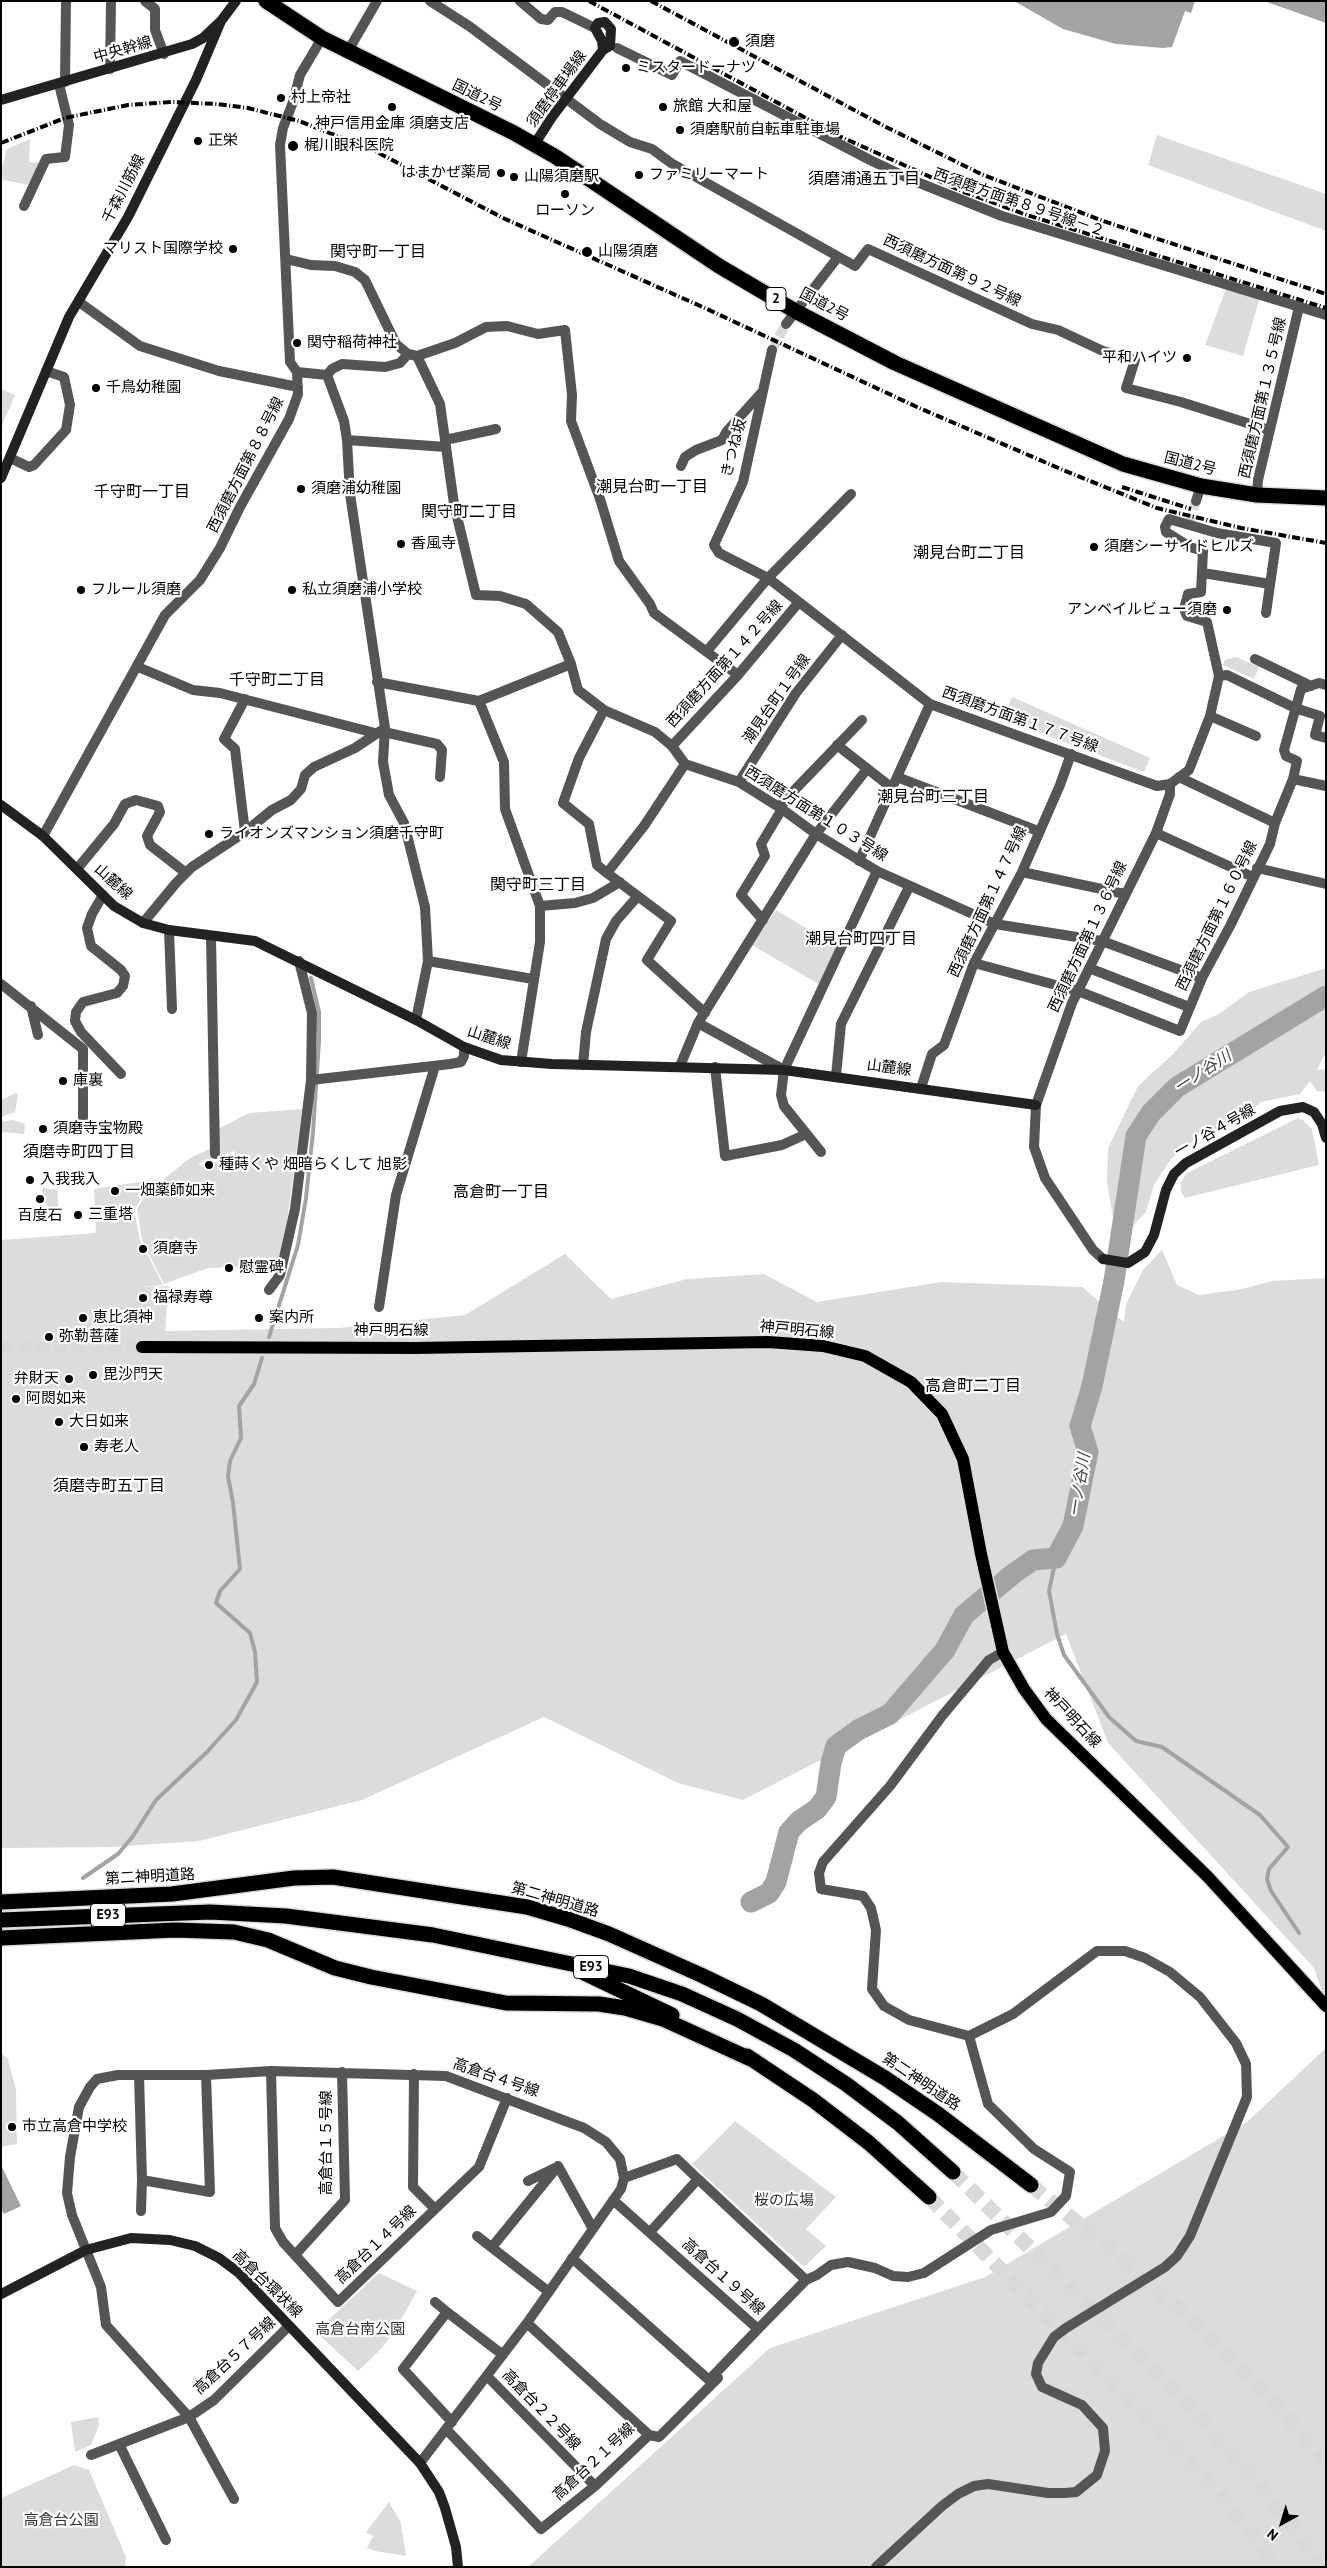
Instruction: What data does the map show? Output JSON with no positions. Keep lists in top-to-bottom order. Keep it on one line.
{"streets":{"highway":["国道2号","2","第二神明道路","E93"],"main road":["神戸明石線"],"street":["中央幹線","須磨停車場線","千森川筋線","西須磨方面第８９号線－２","西須磨方面第９２号線","西須磨方面第１３５号線","きつね坂","西須磨方面第８８号線","西須磨方面第１４２号線","潮見台町１号線","西須磨方面第１７７号線","西須磨方面第１０３号線","山麓線","西須磨方面第１４７号線","西須磨方面第１６０号線","西須磨方面第１３６号線","一ノ谷４号線","高倉台４号線","高倉台１５号線","高倉台１４号線","高倉台１９号線","高倉台環状線","高倉台５７号線","高倉台２２号線","高倉台２１号線"]},"crossings":[["中央幹線","千森川筋線"],["須磨停車場線","国道2号"],["須磨停車場線","西須磨方面第９２号線"],["国道2号","西須磨方面第１３５号線"],["国道2号","西須磨方面第８８号線"],["西須磨方面第８９号線－２","西須磨方面第１３５号線"],["西須磨方面第９２号線","西須磨方面第１３５号線"],["きつね坂","西須磨方面第１７７号線"],["西須磨方面第８８号線","山麓線"],["西須磨方面第１４２号線","西須磨方面第１７７号線"],["西須磨方面第１４２号線","西須磨方面第１０３号線"],["潮見台町１号線","西須磨方面第１７７号線"],["潮見台町１号線","西須磨方面第１０３号線"],["西須磨方面第１７７号線","西須磨方面第１４７号線"],["西須磨方面第１７７号線","西須磨方面第１３６号線"],["西須磨方面第１０３号線","西須磨方面第１４７号線"],["西須磨方面第１０３号線","西須磨方面第１６０号線"],["西須磨方面第１０３号線","西須磨方面第１３６号線"],["山麓線","西須磨方面第１４７号線"],["山麓線","西須磨方面第１３６号線"],["西須磨方面第１６０号線","西須磨方面第１３６号線"],["西須磨方面第１３６号線","一ノ谷４号線"],["高倉台４号線","高倉台１５号線"],["高倉台４号線","高倉台１４号線"],["高倉台４号線","高倉台環状線"],["高倉台１５号線","高倉台１４号線"],["高倉台環状線","高倉台５７号線"],["高倉台２２号線","高倉台２１号線"]],"districts":["須磨浦通五丁目","関守町一丁目","潮見台町一丁目","千守町一丁目","関守町二丁目","潮見台町二丁目","千守町二丁目","潮見台町三丁目","関守町三丁目","潮見台町四丁目","須磨寺町四丁目","高倉町一丁目","高倉町二丁目","須磨寺町五丁目"],"water":["一ノ谷川"],"parks":["桜の広場","高倉台南公園","高倉台公園"],"places":["須磨","ミスタードーナツ","村上帝社","神戸信用金庫 須磨支店","旅館 大和屋","須磨駅前自転車駐車場","正栄","梶川眼科医院","はまかぜ薬局","ファミリーマート","山陽須磨駅","ローソン","マリスト国際学校","山陽須磨","関守稲荷神社","平和ハイツ","千鳥幼稚園","須磨浦幼稚園","香風寺","須磨シーサイドヒルズ","フルール須磨","私立須磨浦小学校","アンベイルビュー須磨","ライオンズマンション須磨千守町","庫裏","須磨寺宝物殿","種蒔くや 畑暗らくして 旭影","入我我入","一畑薬師如来","百度石","三重塔","須磨寺","慰霊碑","福禄寿尊","恵比須神","案内所","弥勒菩薩","毘沙門天","弁財天","阿閦如来","大日如来","寿老人","市立高倉中学校"],"north":"bottom left"}
